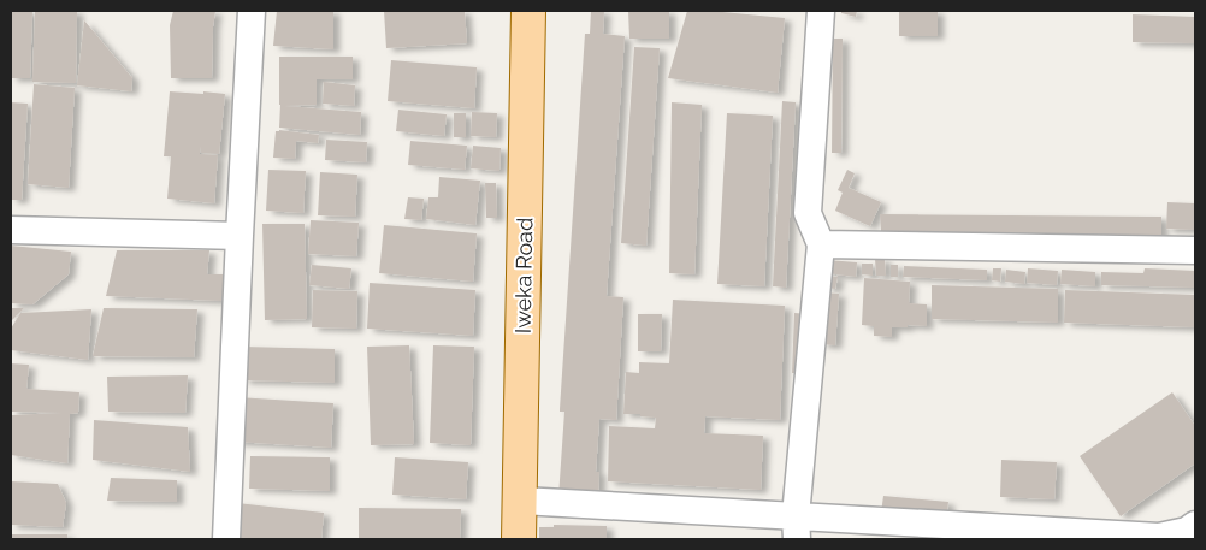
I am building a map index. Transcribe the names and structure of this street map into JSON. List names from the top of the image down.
{
  "streets": {
    "main road": ["Iweka Road"]
  }
}
